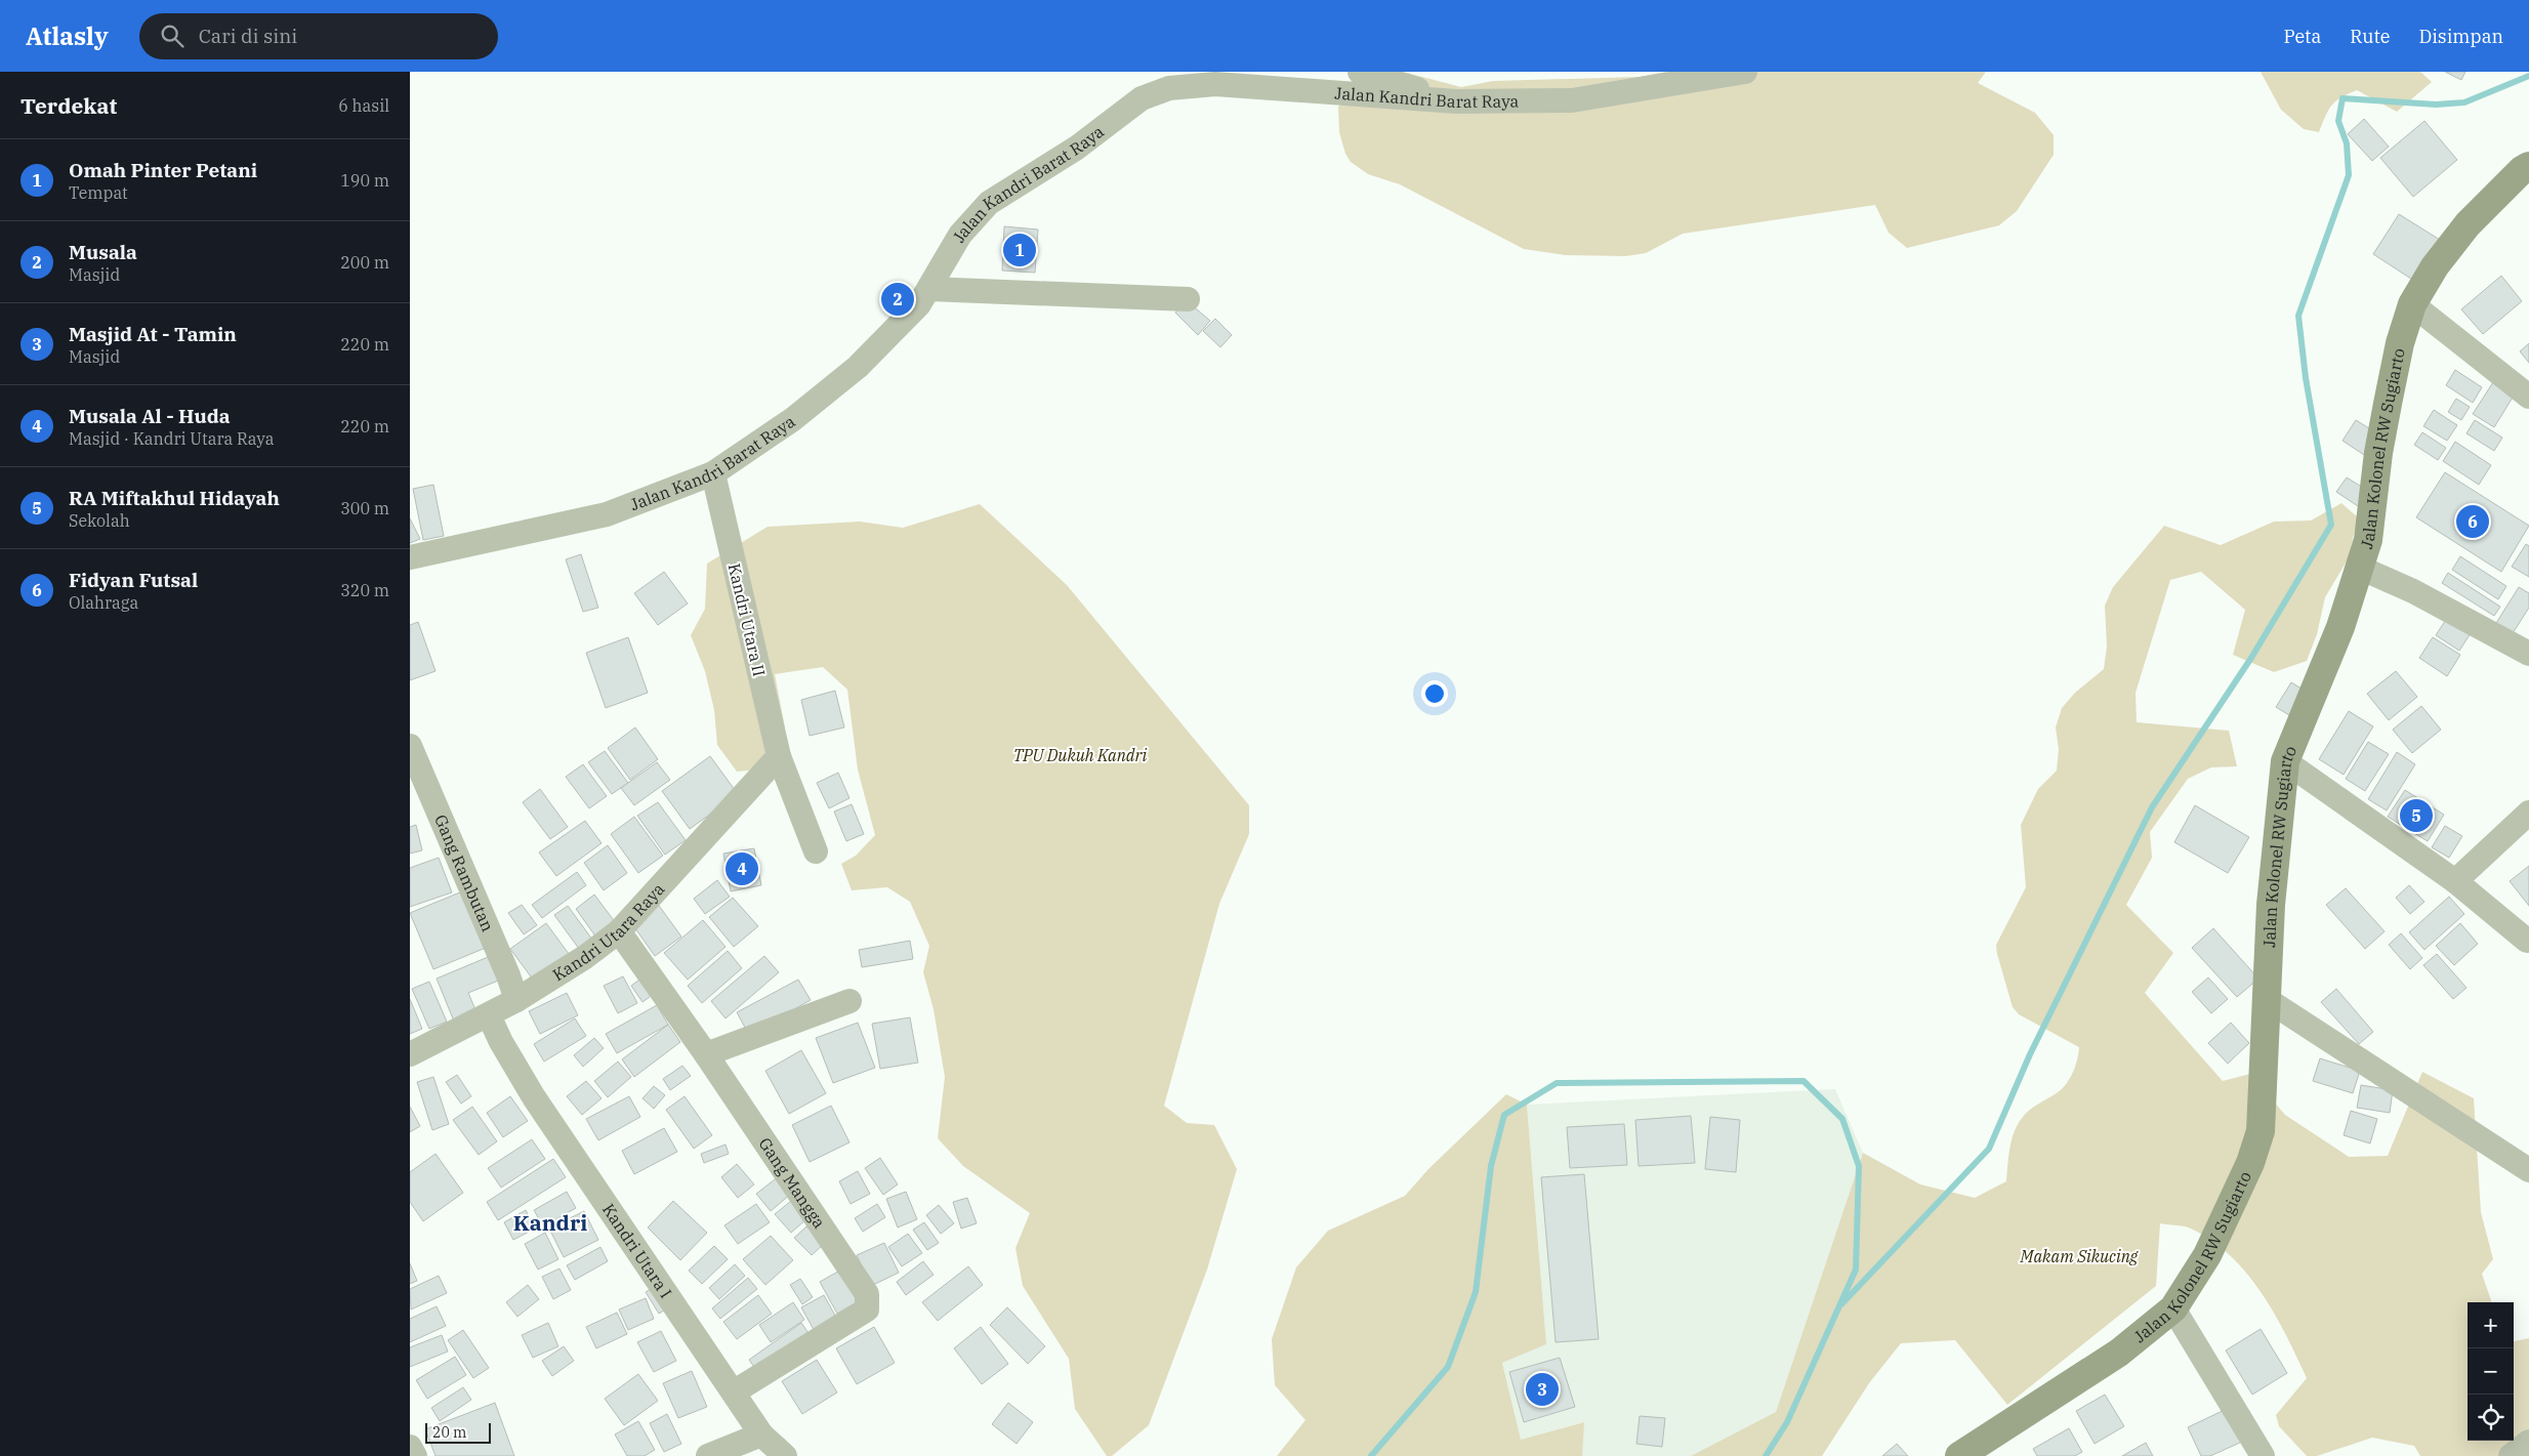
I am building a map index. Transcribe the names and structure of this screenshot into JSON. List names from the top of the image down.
{
  "streets": {
    "main road": ["Jalan Kolonel RW Sugiarto"],
    "street": [
      "Jalan Kandri Barat Raya",
      "Kandri Utara II",
      "Gang Rambutan",
      "Kandri Utara Raya",
      "Gang Mangga",
      "Kandri Utara I"
    ]
  },
  "crossings": [
    ["Jalan Kandri Barat Raya", "Kandri Utara II"],
    ["Kandri Utara II", "Kandri Utara Raya"],
    ["Gang Rambutan", "Kandri Utara Raya"],
    ["Kandri Utara Raya", "Gang Mangga"],
    ["Kandri Utara Raya", "Kandri Utara I"],
    ["Gang Mangga", "Kandri Utara I"]
  ],
  "districts": ["Kandri"],
  "parks": ["TPU Dukuh Kandri", "Makam Sikucing"],
  "scale_bar": "20 m",
  "page": {
    "header": "Atlasly",
    "search": "Cari di sini",
    "nav": ["Peta", "Rute", "Disimpan"],
    "heading": ["Terdekat", "6 hasil"],
    "list": [
      {
        "mark": "1",
        "name": "Omah Pinter Petani",
        "note": "Tempat",
        "value": "190 m"
      },
      {
        "mark": "2",
        "name": "Musala",
        "note": "Masjid",
        "value": "200 m"
      },
      {
        "mark": "3",
        "name": "Masjid At - Tamin",
        "note": "Masjid",
        "value": "220 m"
      },
      {
        "mark": "4",
        "name": "Musala Al - Huda",
        "note": "Masjid · Kandri Utara Raya",
        "value": "220 m"
      },
      {
        "mark": "5",
        "name": "RA Miftakhul Hidayah",
        "note": "Sekolah",
        "value": "300 m"
      },
      {
        "mark": "6",
        "name": "Fidyan Futsal",
        "note": "Olahraga",
        "value": "320 m"
      }
    ],
    "pins": [
      "1",
      "2",
      "6",
      "5",
      "4",
      "3"
    ],
    "map_buttons": ["+", "−"],
    "scale": "20 m"
  }
}
